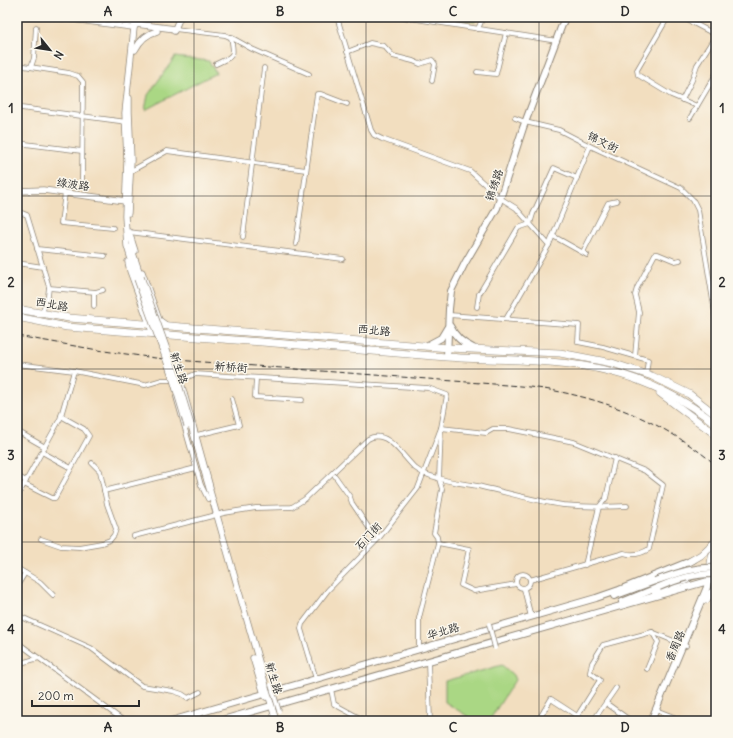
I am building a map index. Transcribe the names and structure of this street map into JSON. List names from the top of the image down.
{
  "streets": {
    "highway": ["西北路"],
    "main road": [
      "绿波路",
      "锦绣路",
      "新生路",
      "华北路",
      "香周路"
    ],
    "street": ["锦文街", "新桥街", "石门街"]
  },
  "crossings": [
    ["锦文街", "锦绣路"],
    ["绿波路", "新生路"],
    ["锦绣路", "西北路"],
    ["新桥街", "石门街"],
    ["新生路", "华北路"],
    ["石门街", "华北路"]
  ],
  "scale_bar": "200 m",
  "north": "bottom right",
  "grid": {
    "columns": [
      "A",
      "B",
      "C",
      "D"
    ],
    "rows": [
      "1",
      "2",
      "3",
      "4"
    ]
  }
}
